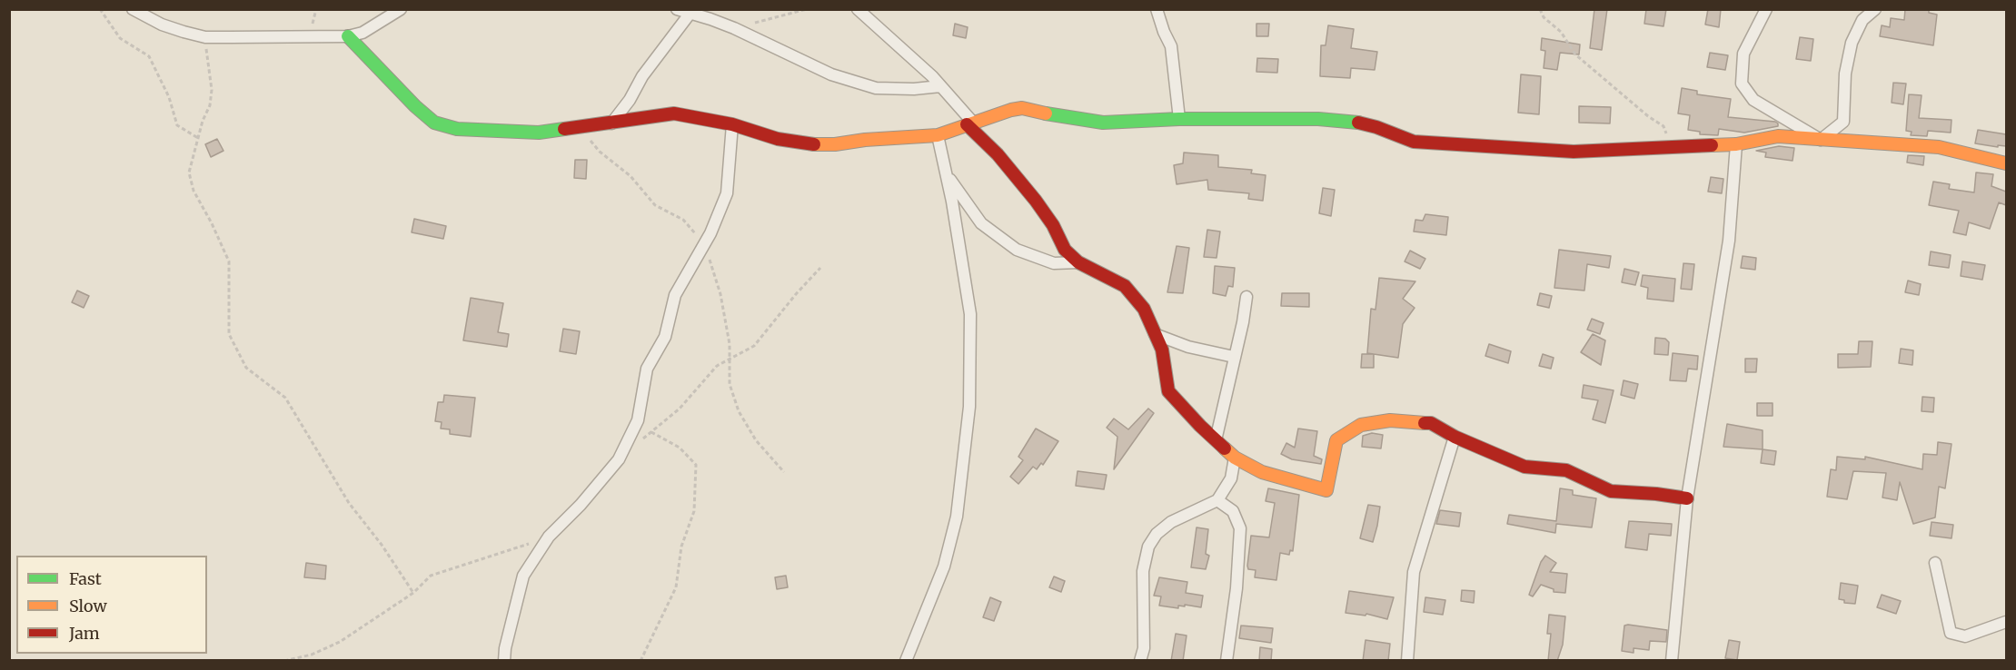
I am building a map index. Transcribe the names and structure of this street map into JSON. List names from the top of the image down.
{
  "legend": ["Fast", "Slow", "Jam"]
}
